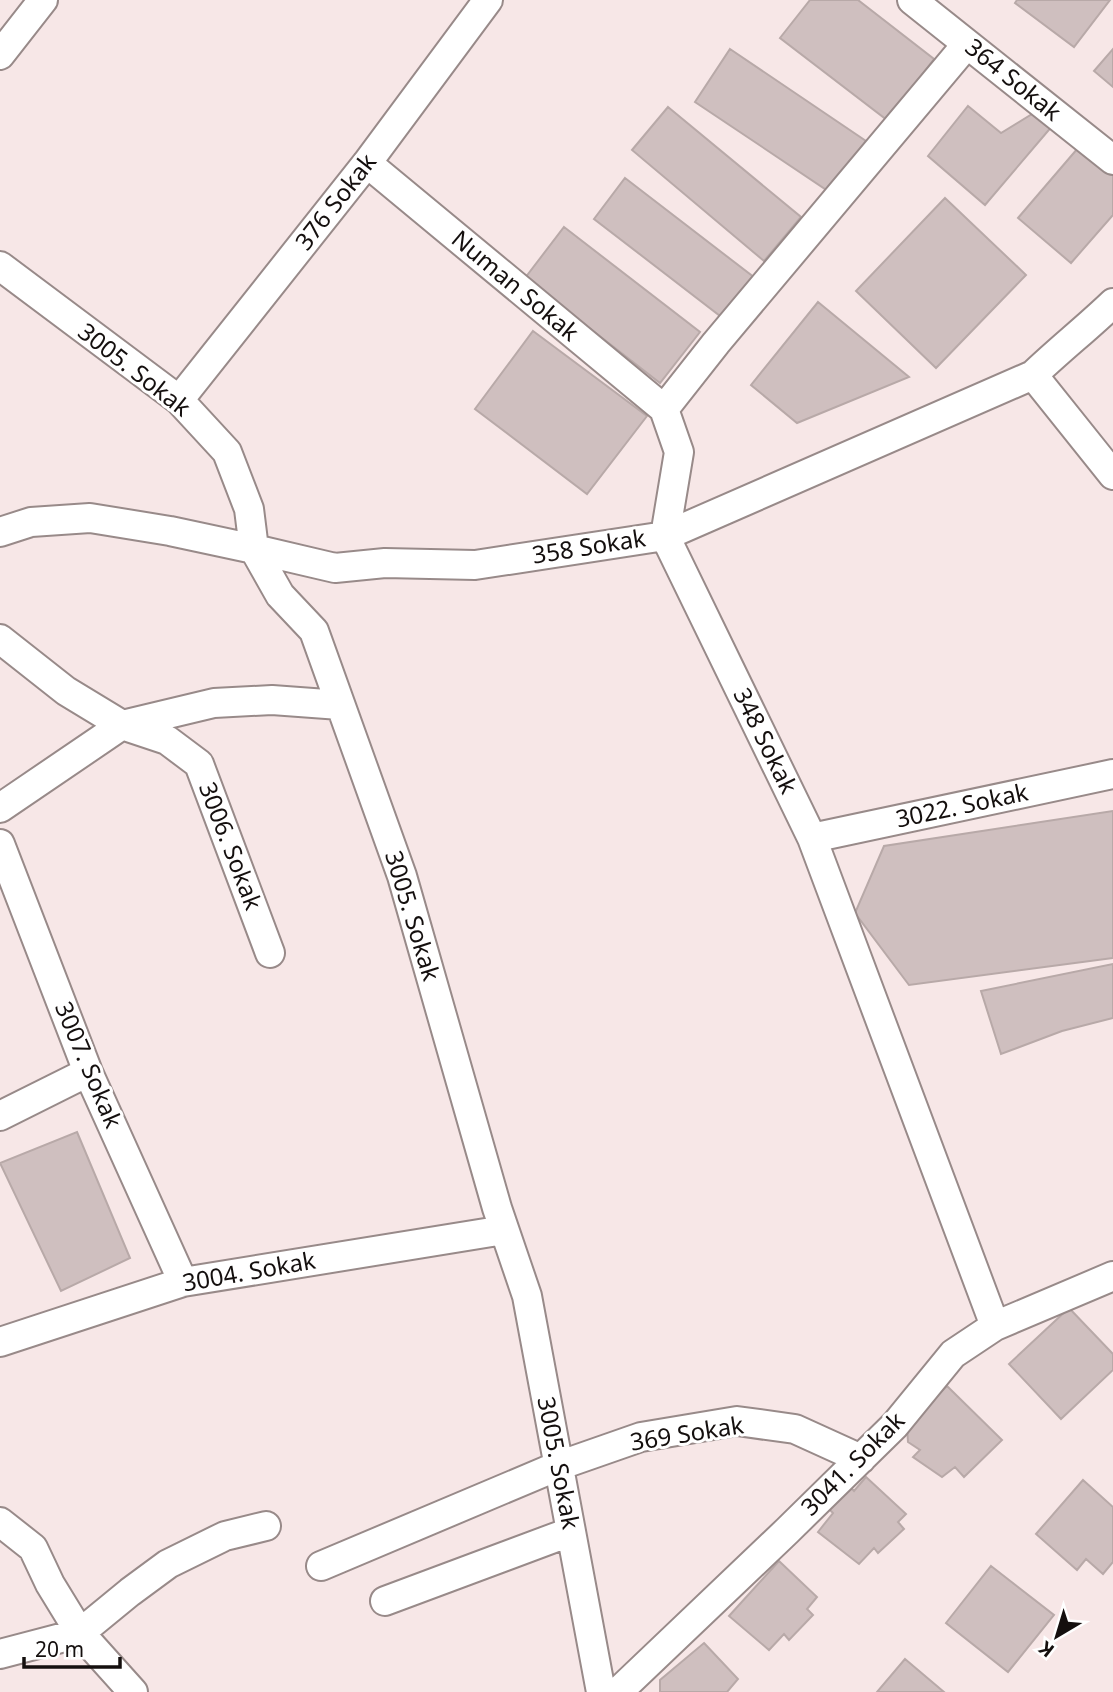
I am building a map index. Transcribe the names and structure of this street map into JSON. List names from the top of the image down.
{
  "streets": {
    "street": [
      "364 Sokak",
      "376 Sokak",
      "Numan Sokak",
      "3005. Sokak",
      "358 Sokak",
      "348 Sokak",
      "3022. Sokak",
      "3006. Sokak",
      "3007. Sokak",
      "3004. Sokak",
      "369 Sokak",
      "3041. Sokak"
    ]
  },
  "crossings": [
    ["376 Sokak", "Numan Sokak"],
    ["376 Sokak", "3005. Sokak"],
    ["Numan Sokak", "358 Sokak"],
    ["3005. Sokak", "358 Sokak"],
    ["3005. Sokak", "3004. Sokak"],
    ["3005. Sokak", "369 Sokak"],
    ["358 Sokak", "348 Sokak"],
    ["348 Sokak", "3022. Sokak"],
    ["348 Sokak", "3041. Sokak"],
    ["3007. Sokak", "3004. Sokak"],
    ["369 Sokak", "3041. Sokak"]
  ],
  "scale_bar": "20 m",
  "north": "bottom left"
}
